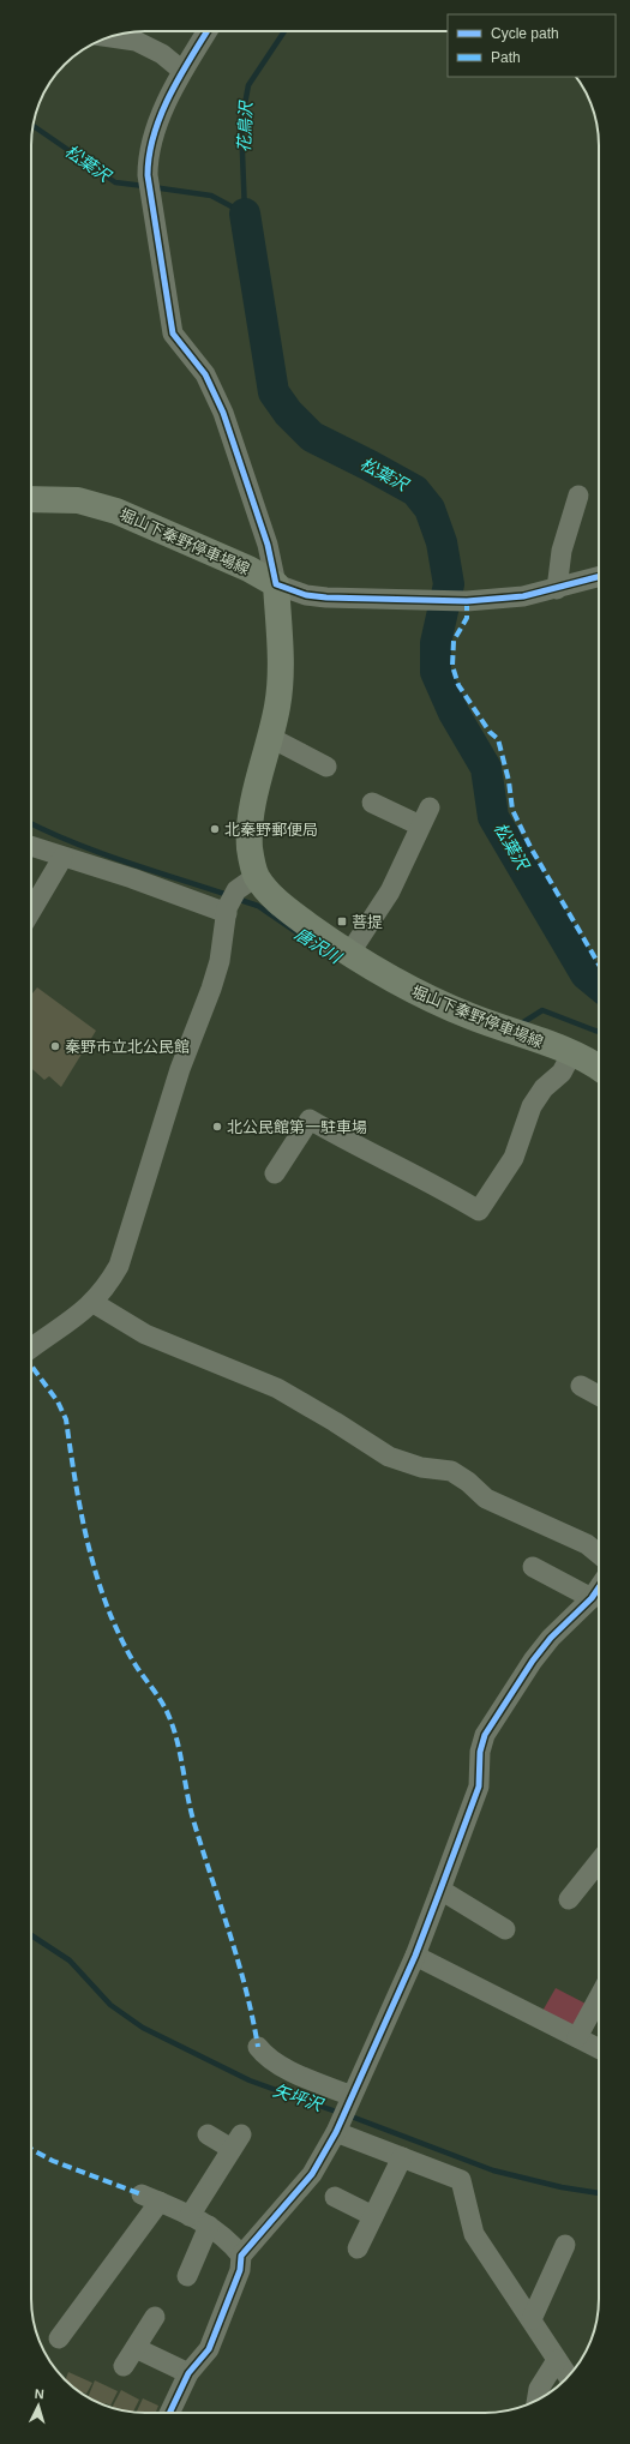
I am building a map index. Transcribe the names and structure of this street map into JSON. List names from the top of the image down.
{
  "streets": {
    "main road": ["堀山下秦野停車場線"]
  },
  "water": [
    "花鳥沢",
    "松葉沢",
    "唐沢川",
    "矢坪沢"
  ],
  "places": {
    "other": ["北秦野郵便局", "秦野市立北公民館", "北公民館第一駐車場"],
    "transit": ["菩提"]
  },
  "legend": ["Cycle path", "Path"],
  "north": "top"
}
